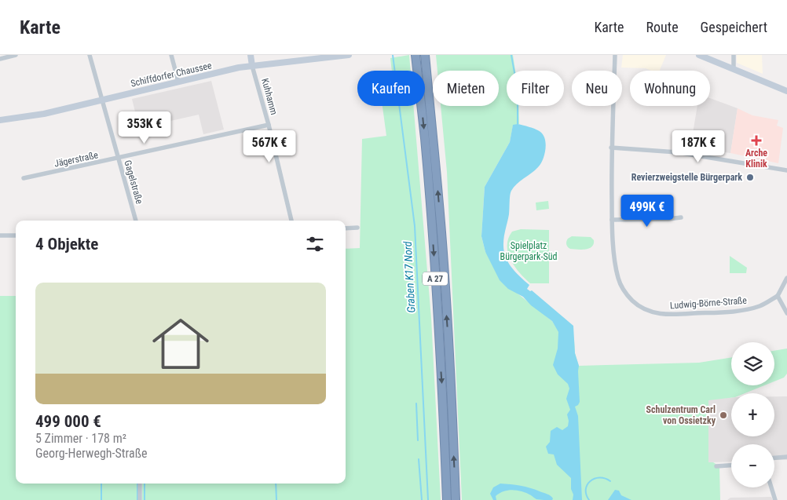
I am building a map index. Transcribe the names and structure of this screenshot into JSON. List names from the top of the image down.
{
  "streets": {
    "highway": ["A 27"],
    "street": [
      "Schiffdorfer Chaussee",
      "Kuhhamm",
      "Jägerstraße",
      "Gagelstraße",
      "Ludwig-Börne-Straße"
    ]
  },
  "crossings": [
    ["Schiffdorfer Chaussee", "Kuhhamm"],
    ["Schiffdorfer Chaussee", "Gagelstraße"],
    ["Kuhhamm", "Jägerstraße"],
    ["Jägerstraße", "Gagelstraße"]
  ],
  "water": ["Graben K17 Nord"],
  "parks": ["Spielplatz Bürgerpark-Süd"],
  "places": {
    "health": ["Arche Klinik"],
    "other": ["Revierzweigstelle Bürgerpark", "Schulzentrum Carl von Ossietzky"]
  },
  "page": {
    "header": "Karte",
    "nav": ["Karte", "Route", "Gespeichert"],
    "chip": [
      "Kaufen",
      "Mieten",
      "Filter",
      "Neu",
      "Wohnung"
    ],
    "price": [
      "353K €",
      "567K €",
      "187K €",
      "499K €"
    ],
    "heading": "4 Objekte",
    "list": [
      {
        "name": "499 000 €",
        "note": "5 Zimmer · 178 m² · Georg-Herwegh-Straße"
      }
    ],
    "map_buttons": ["+", "−"]
  }
}
